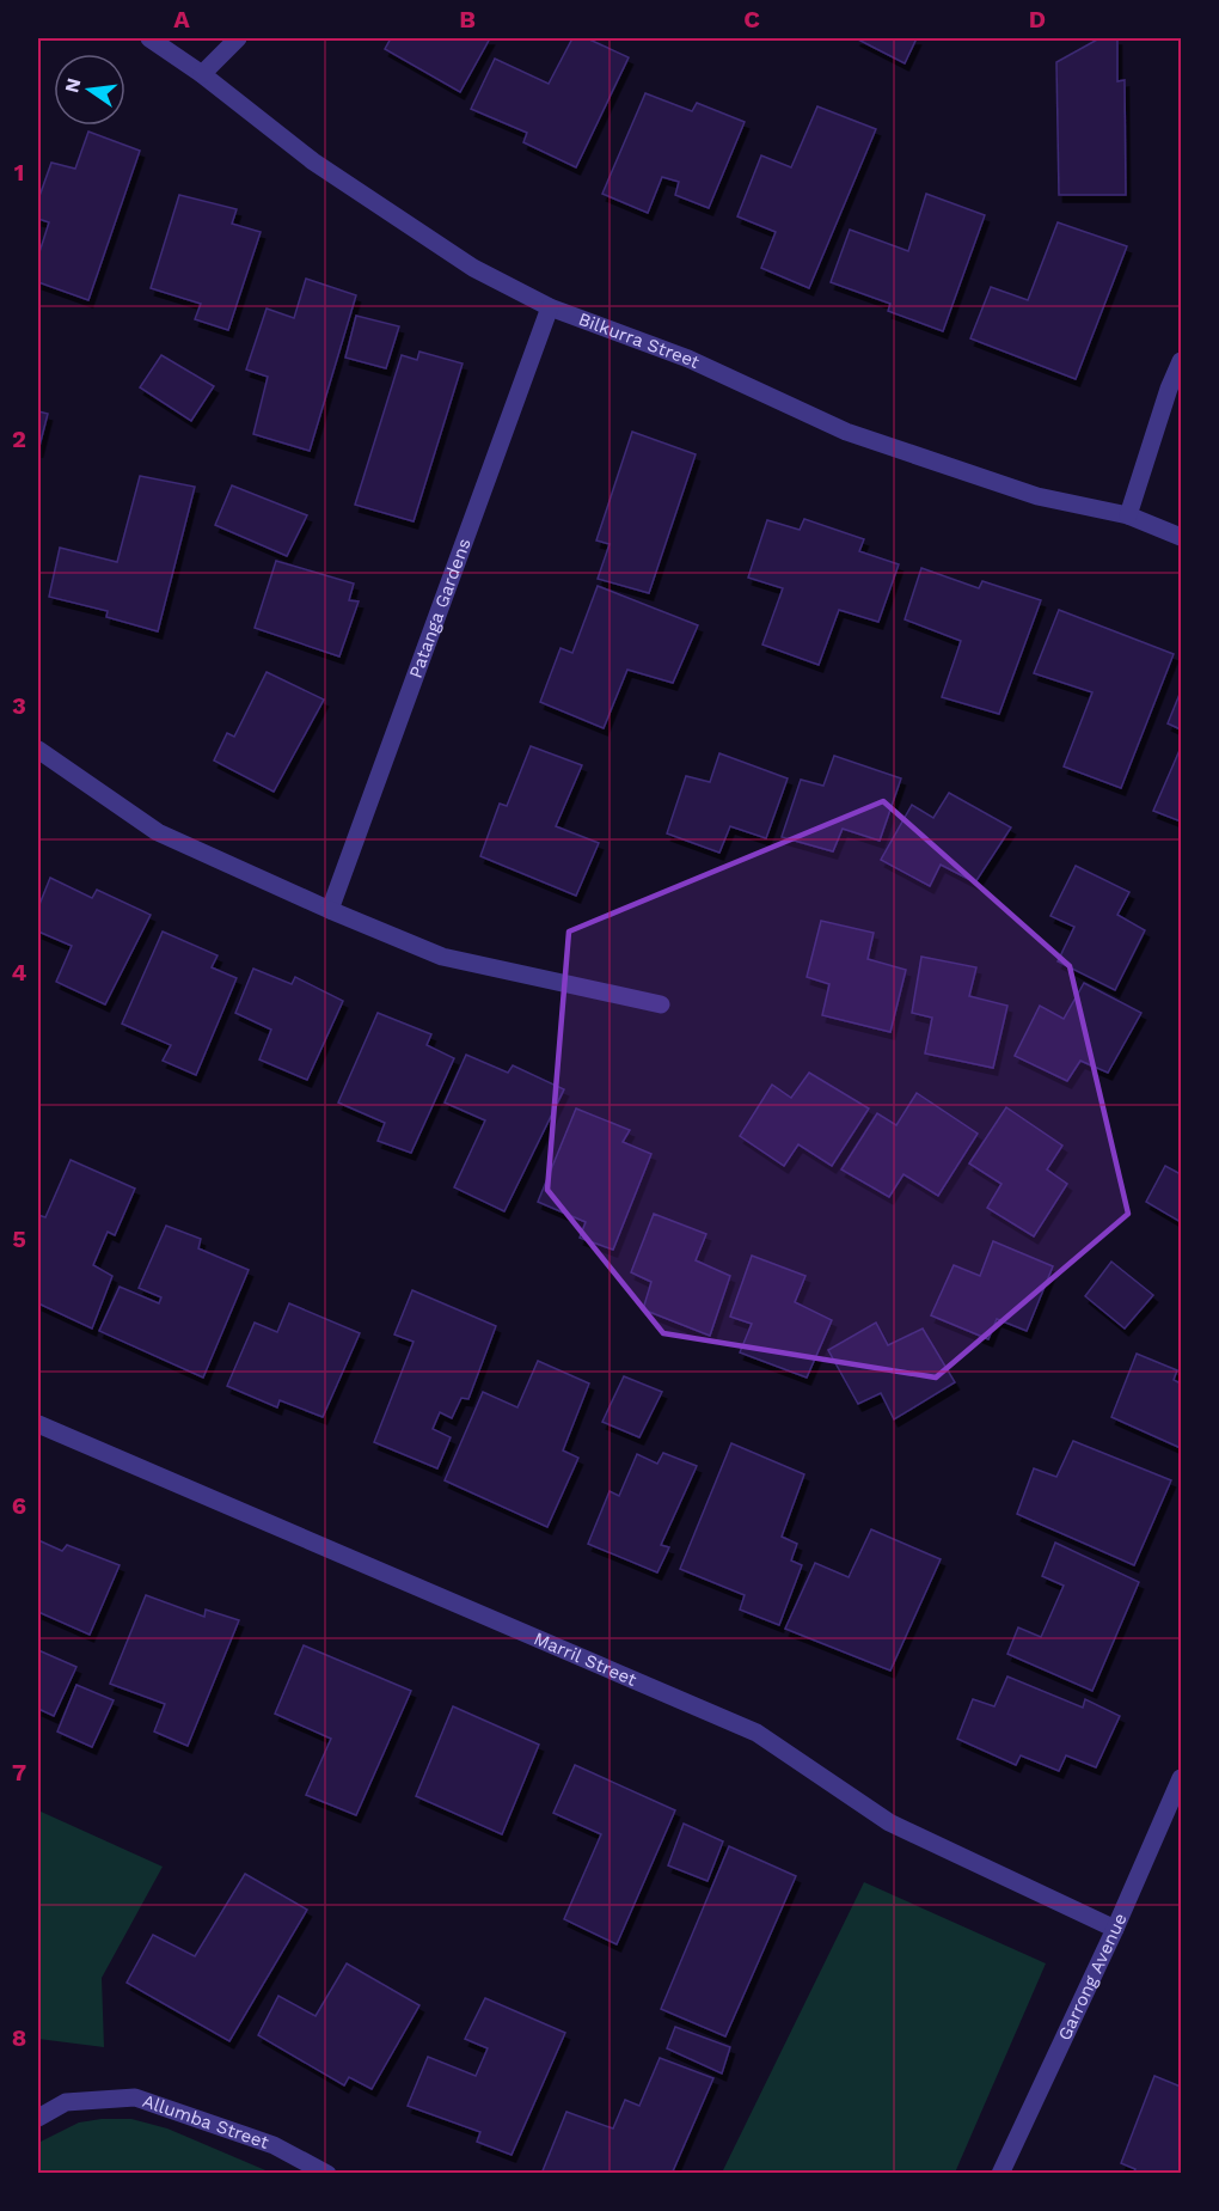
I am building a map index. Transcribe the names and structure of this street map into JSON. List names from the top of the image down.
{
  "streets": {
    "street": [
      "Bilkurra Street",
      "Patanga Gardens",
      "Marril Street",
      "Garrong Avenue",
      "Allumba Street"
    ]
  },
  "crossings": [
    ["Bilkurra Street", "Patanga Gardens"],
    ["Marril Street", "Garrong Avenue"]
  ],
  "north": "left",
  "grid": {
    "columns": [
      "A",
      "B",
      "C",
      "D"
    ],
    "rows": [
      "1",
      "2",
      "3",
      "4",
      "5",
      "6",
      "7",
      "8"
    ]
  }
}
